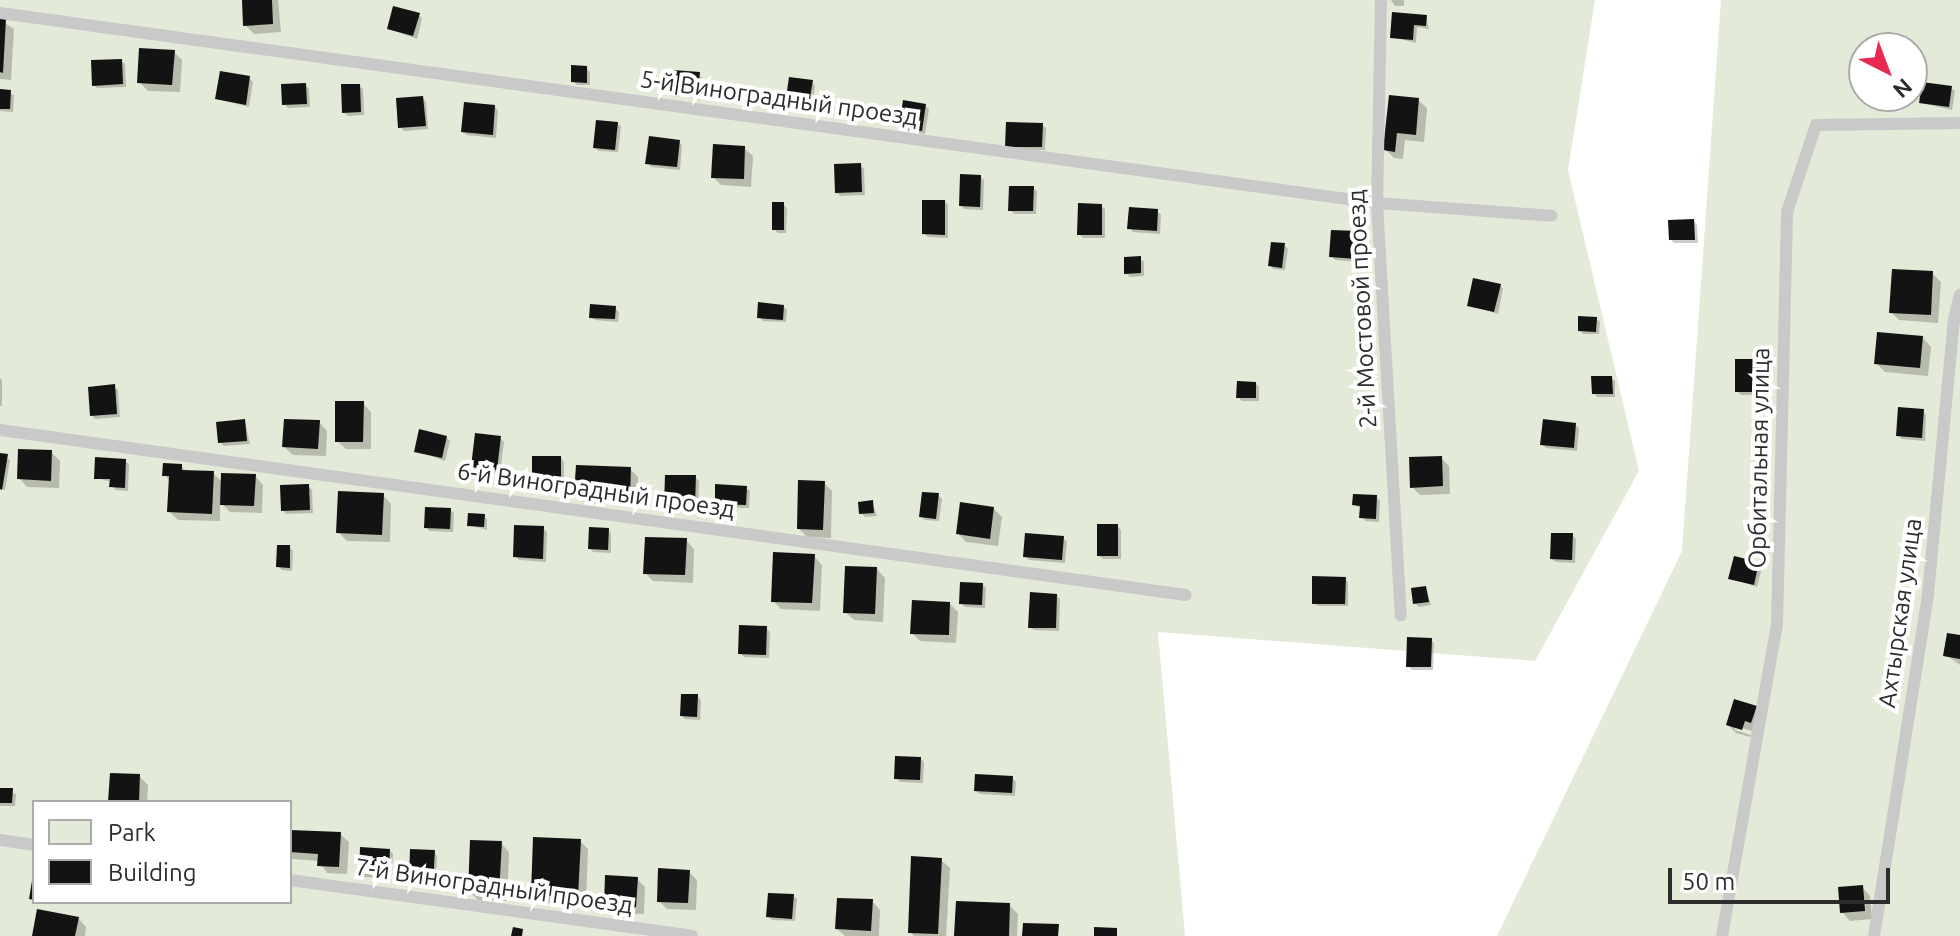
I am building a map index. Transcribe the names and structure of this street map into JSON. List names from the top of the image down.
{
  "streets": {
    "lane": [
      "5-й Виноградный проезд",
      "2-й Мостовой проезд",
      "Орбитальная улица",
      "6-й Виноградный проезд",
      "Ахтырская улица",
      "7-й Виноградный проезд"
    ]
  },
  "crossings": [
    ["5-й Виноградный проезд", "2-й Мостовой проезд"]
  ],
  "legend": ["Park", "Building"],
  "scale_bar": "50 m",
  "north": "bottom right"
}
